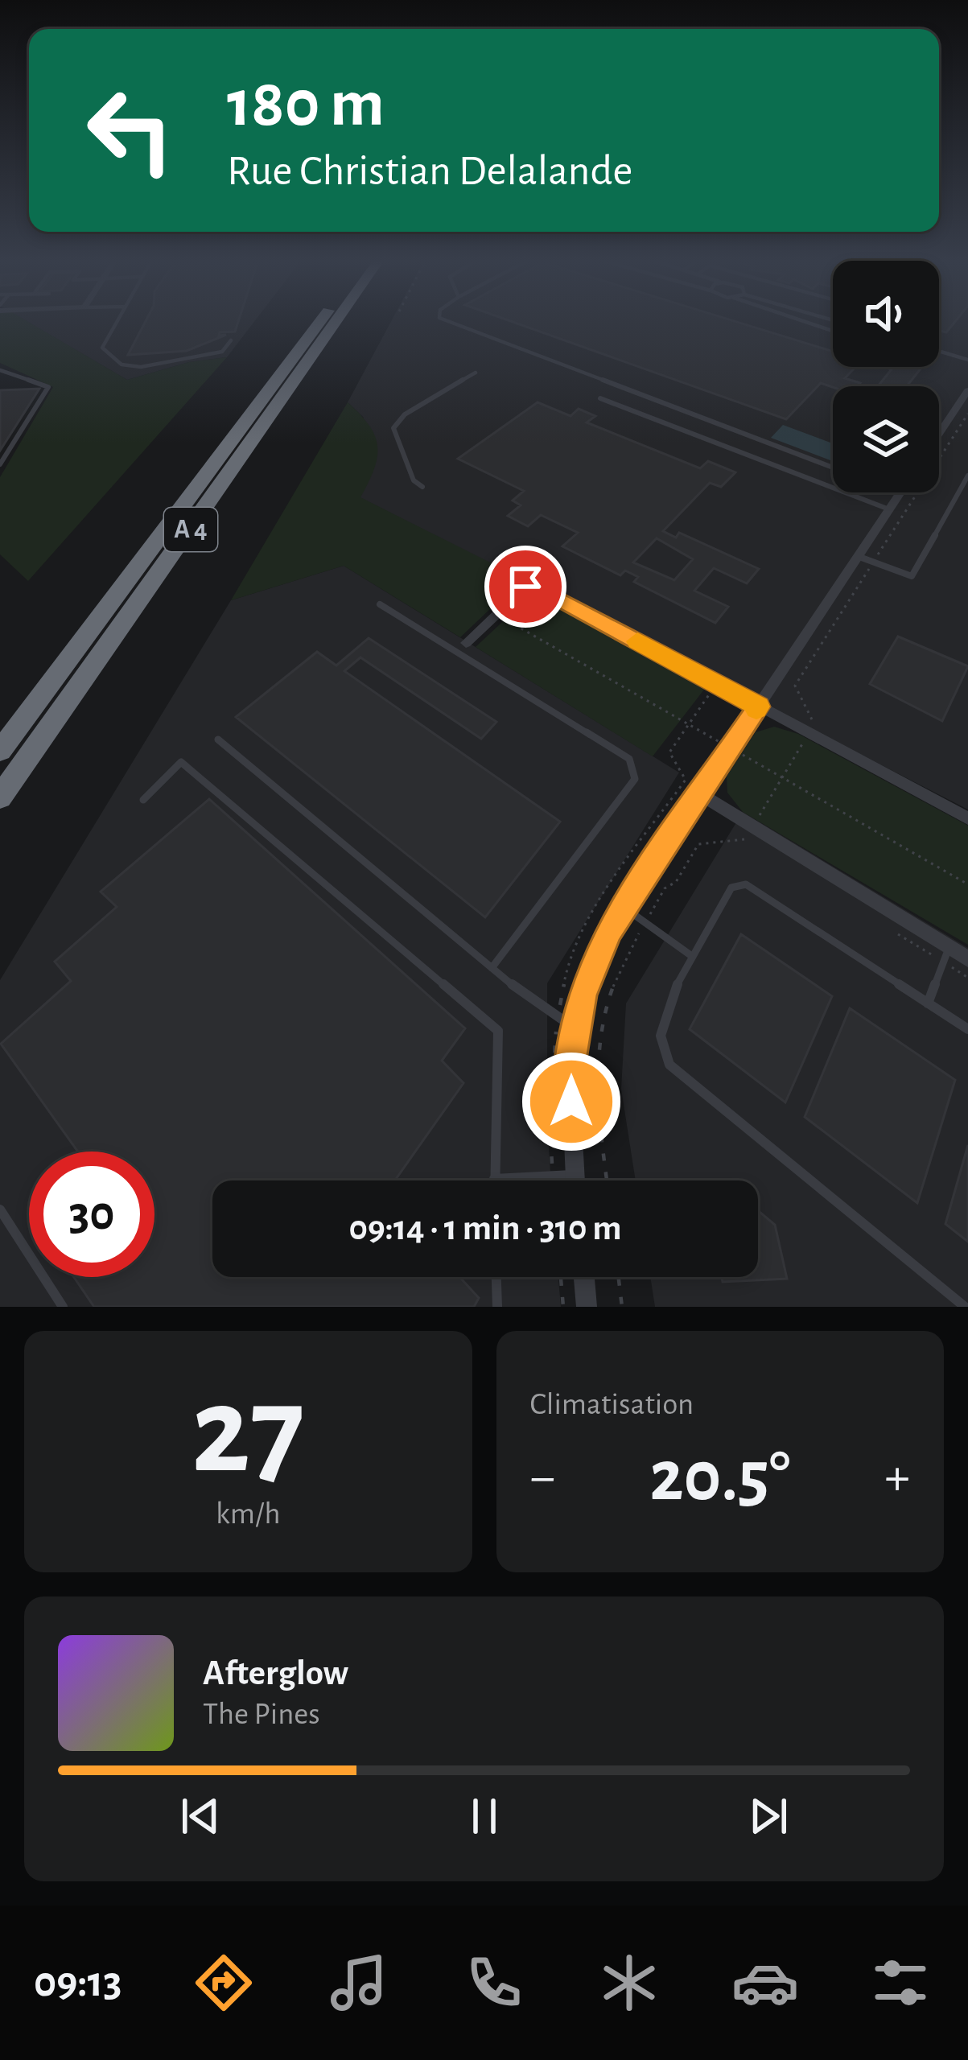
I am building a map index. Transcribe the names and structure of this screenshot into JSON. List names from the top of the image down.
{
  "streets": {
    "highway": ["A 4"]
  },
  "page": {
    "turn": ["180 m", "Rue Christian Delalande"],
    "limit": "30",
    "trip": "09:14 · 1 min · 310 m",
    "tile": [
      ["27", "km/h"],
      "Climatisation"
    ],
    "heat": ["−", "20.5°", "+"],
    "song": ["Afterglow", "The Pines"],
    "tabs": "09:13"
  }
}
